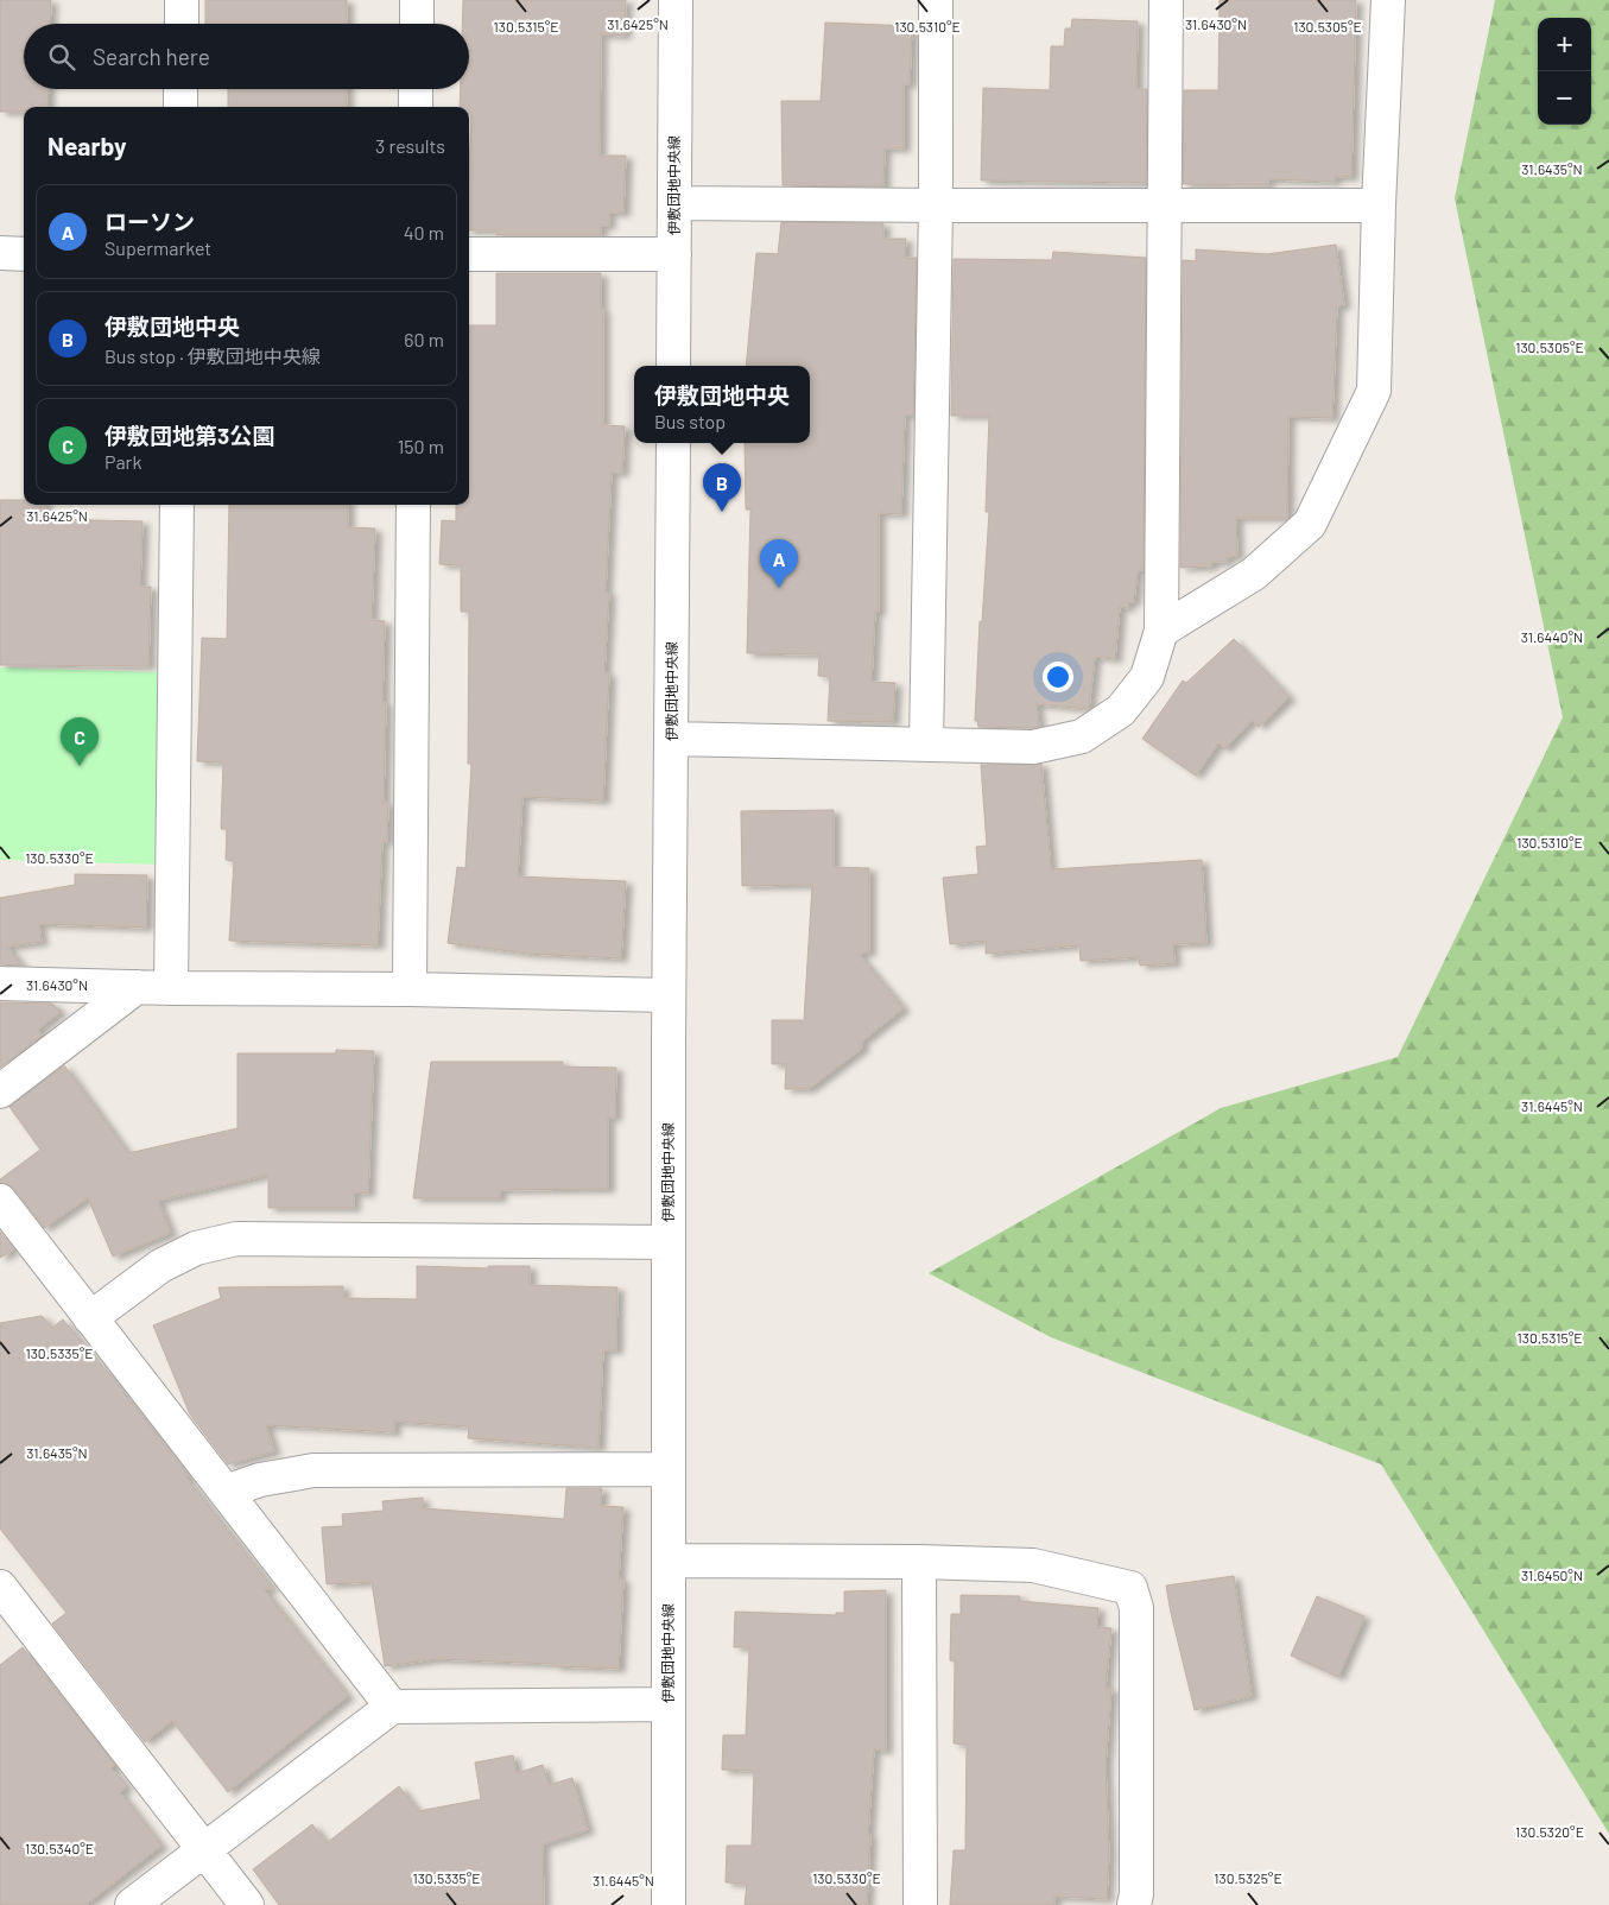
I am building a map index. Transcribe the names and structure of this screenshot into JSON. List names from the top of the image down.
{
  "streets": {
    "street": ["伊敷団地中央線"]
  },
  "page": {
    "map_buttons": ["+", "−"],
    "search": "Search here",
    "heading": ["Nearby", "3 results"],
    "list": [
      {
        "mark": "A",
        "name": "ローソン",
        "note": "Supermarket",
        "value": "40 m"
      },
      {
        "mark": "B",
        "name": "伊敷団地中央",
        "note": "Bus stop · 伊敷団地中央線",
        "value": "60 m"
      },
      {
        "mark": "C",
        "name": "伊敷団地第3公園",
        "note": "Park",
        "value": "150 m"
      }
    ],
    "popup": ["伊敷団地中央", "Bus stop"],
    "pins": ["B", "A", "C"]
  },
  "coordinates": [
    "31.6425°N",
    "31.6430°N",
    "130.5310°E",
    "130.5315°E",
    "130.5305°E",
    "31.6435°N",
    "31.6440°N",
    "130.5330°E",
    "31.6445°N",
    "130.5335°E",
    "31.6450°N",
    "130.5320°E",
    "130.5340°E",
    "130.5325°E"
  ]
}
